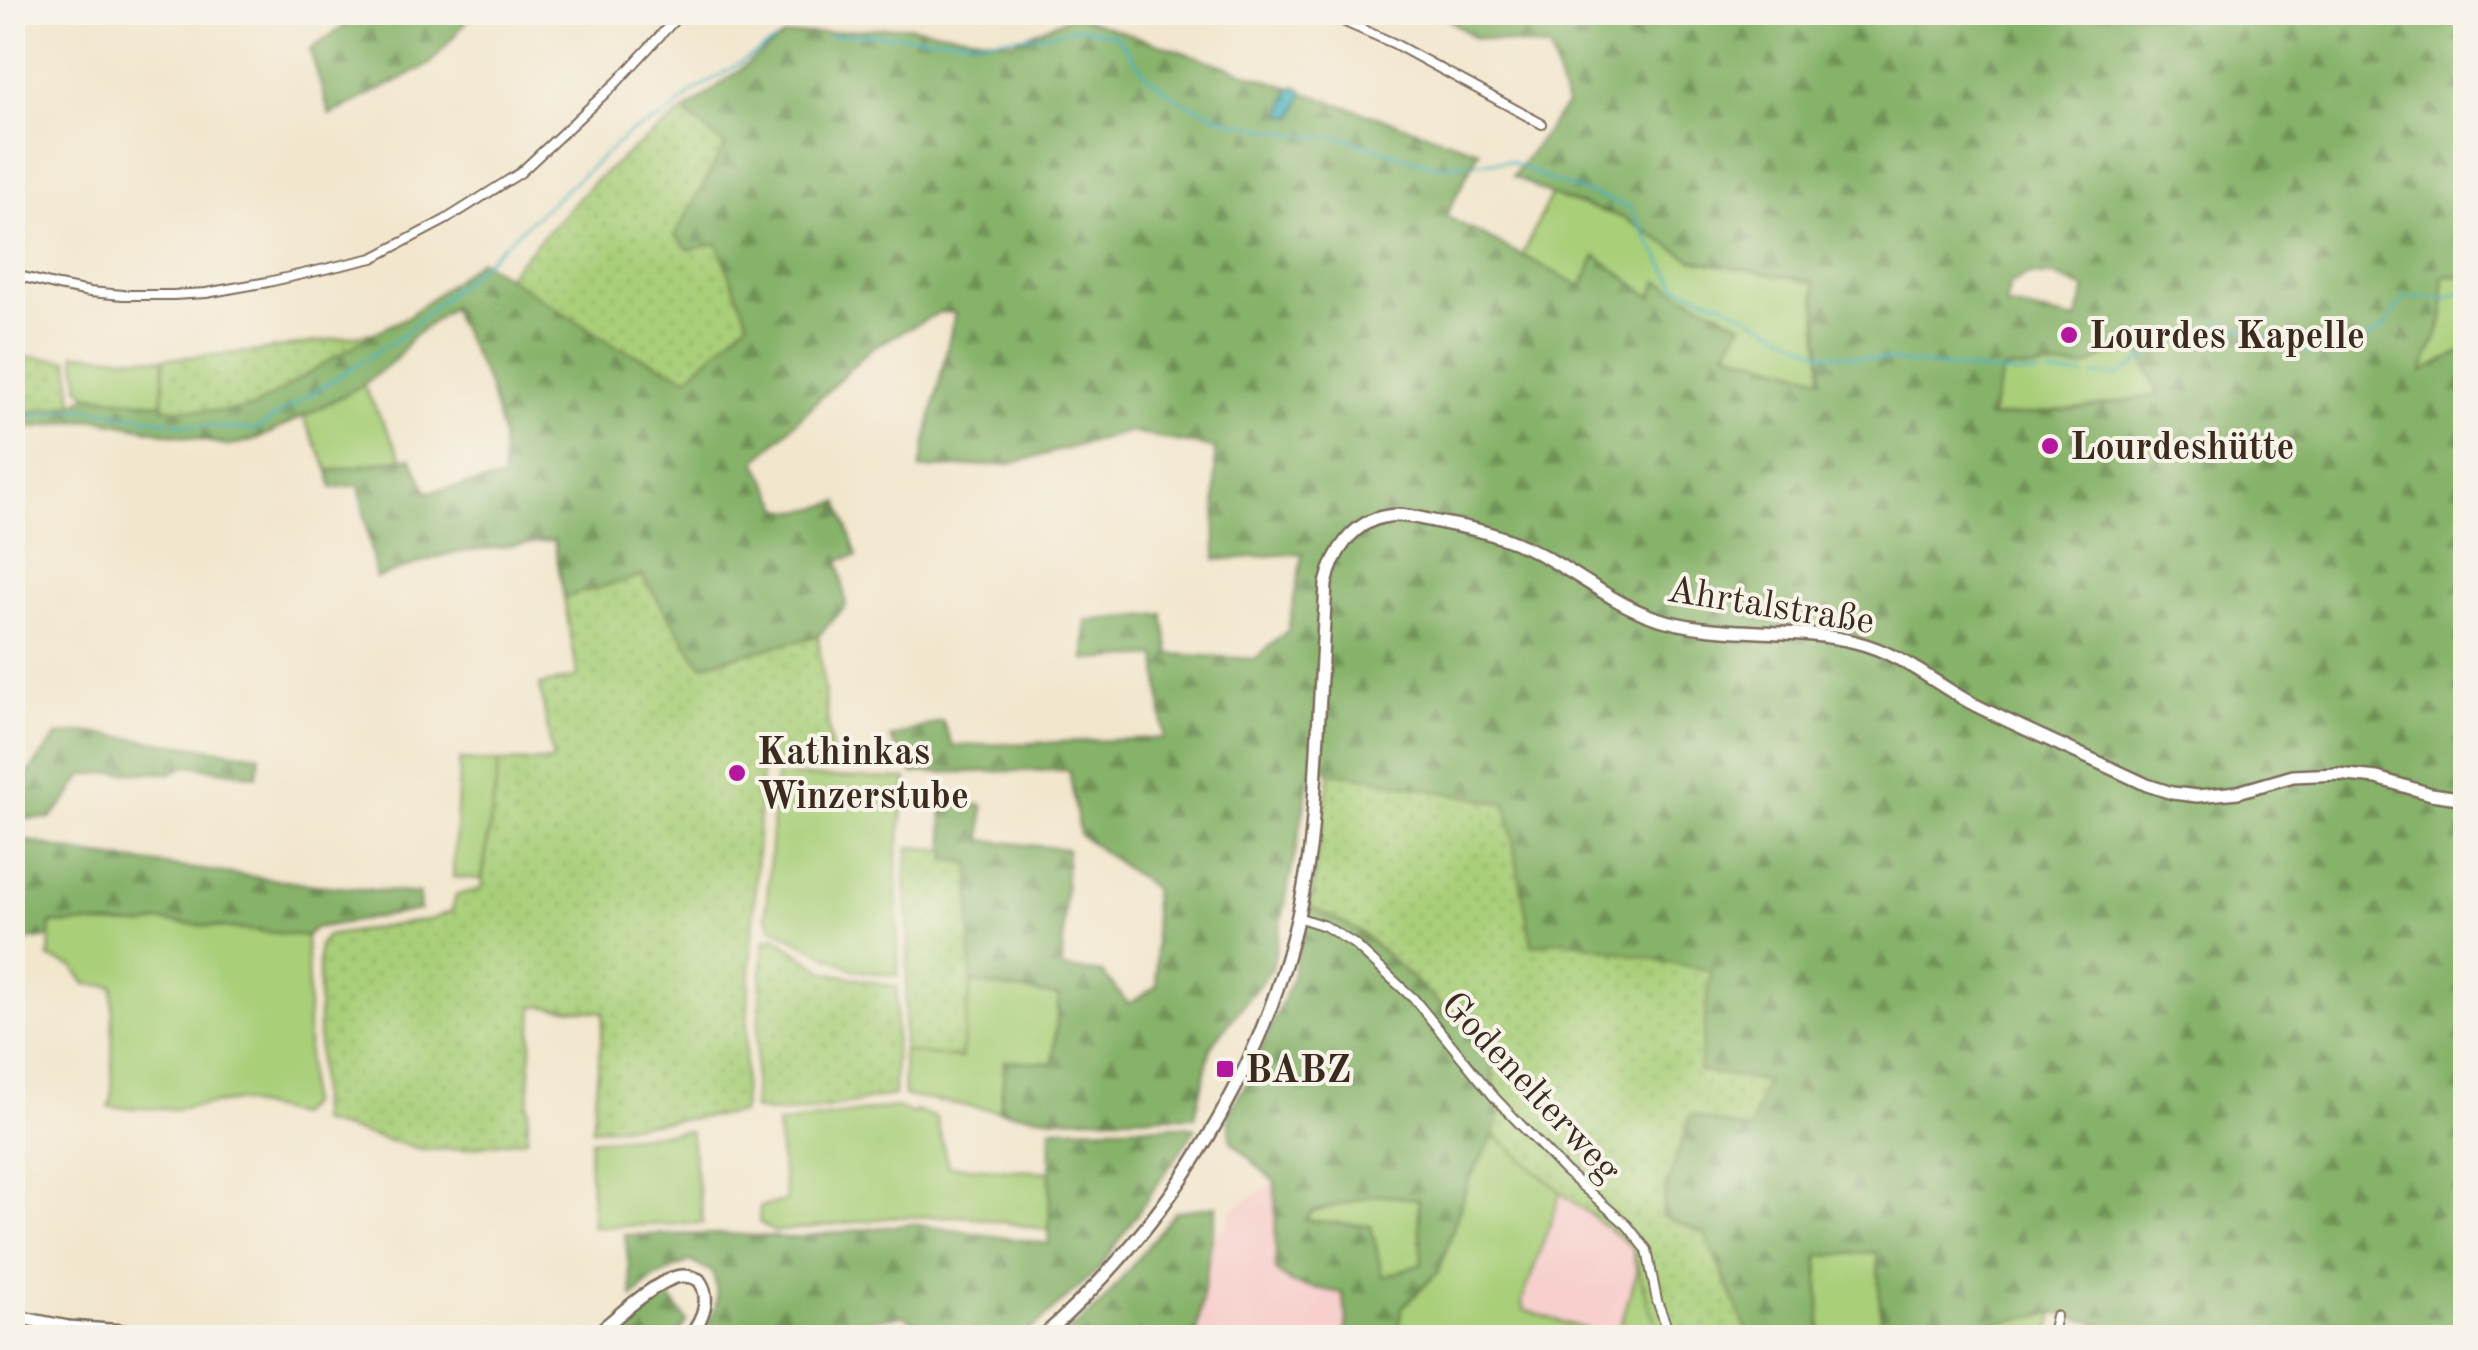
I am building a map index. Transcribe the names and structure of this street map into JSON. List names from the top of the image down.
{
  "streets": {
    "main road": ["Ahrtalstraße"],
    "street": ["Godenelterweg"]
  },
  "crossings": [
    ["Ahrtalstraße", "Godenelterweg"]
  ],
  "places": {
    "other": ["Lourdes Kapelle", "Lourdeshütte", "Kathinkas Winzerstube"],
    "transit": ["BABZ"]
  }
}
